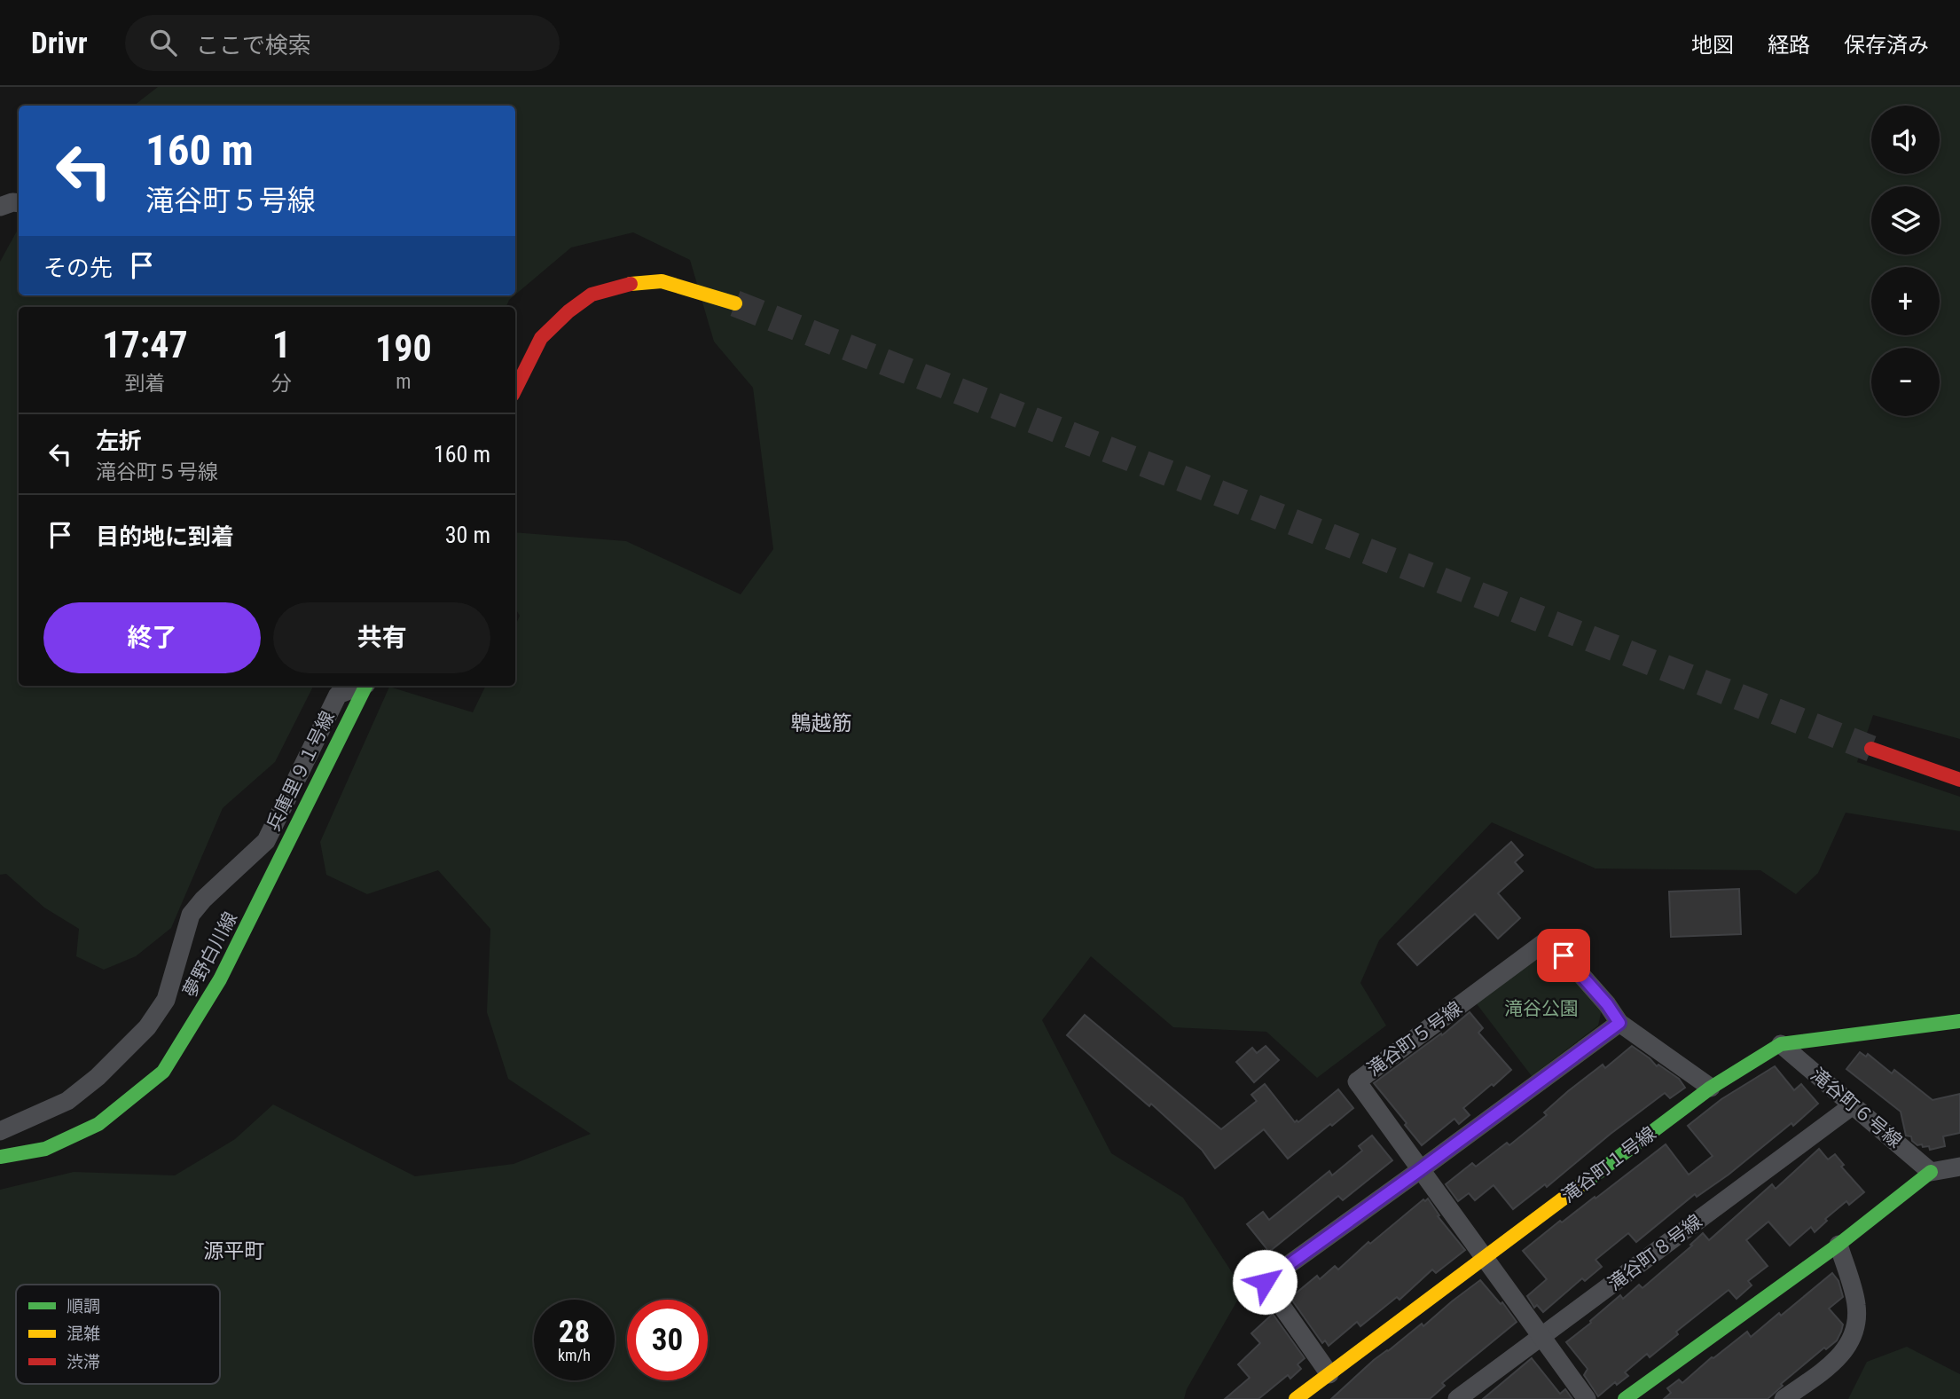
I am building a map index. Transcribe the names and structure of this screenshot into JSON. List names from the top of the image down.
{
  "streets": {
    "street": [
      "兵庫里９１号線",
      "夢野白川線",
      "滝谷町５号線",
      "滝谷町６号線",
      "滝谷町１号線",
      "滝谷町８号線"
    ]
  },
  "crossings": [
    ["滝谷町５号線", "滝谷町１号線"],
    ["滝谷町５号線", "滝谷町８号線"],
    ["滝谷町６号線", "滝谷町１号線"],
    ["滝谷町６号線", "滝谷町８号線"]
  ],
  "districts": ["鵯越筋", "源平町"],
  "parks": ["滝谷公園"],
  "legend": ["順調", "混雑", "渋滞"],
  "page": {
    "header": "Drivr",
    "search": "ここで検索",
    "nav": ["地図", "経路", "保存済み"],
    "map_buttons": ["+", "−"],
    "turn": ["160 m", "滝谷町５号線"],
    "then": "その先",
    "eta": [
      "17:47",
      "到着",
      "1",
      "分",
      "190",
      "m"
    ],
    "list": [
      {
        "name": "左折",
        "note": "滝谷町５号線",
        "value": "160 m"
      },
      {
        "name": "目的地に到着",
        "value": "30 m"
      }
    ],
    "buttons": ["終了", "共有"],
    "speed": "28 km/h",
    "limit": "30"
  }
}
